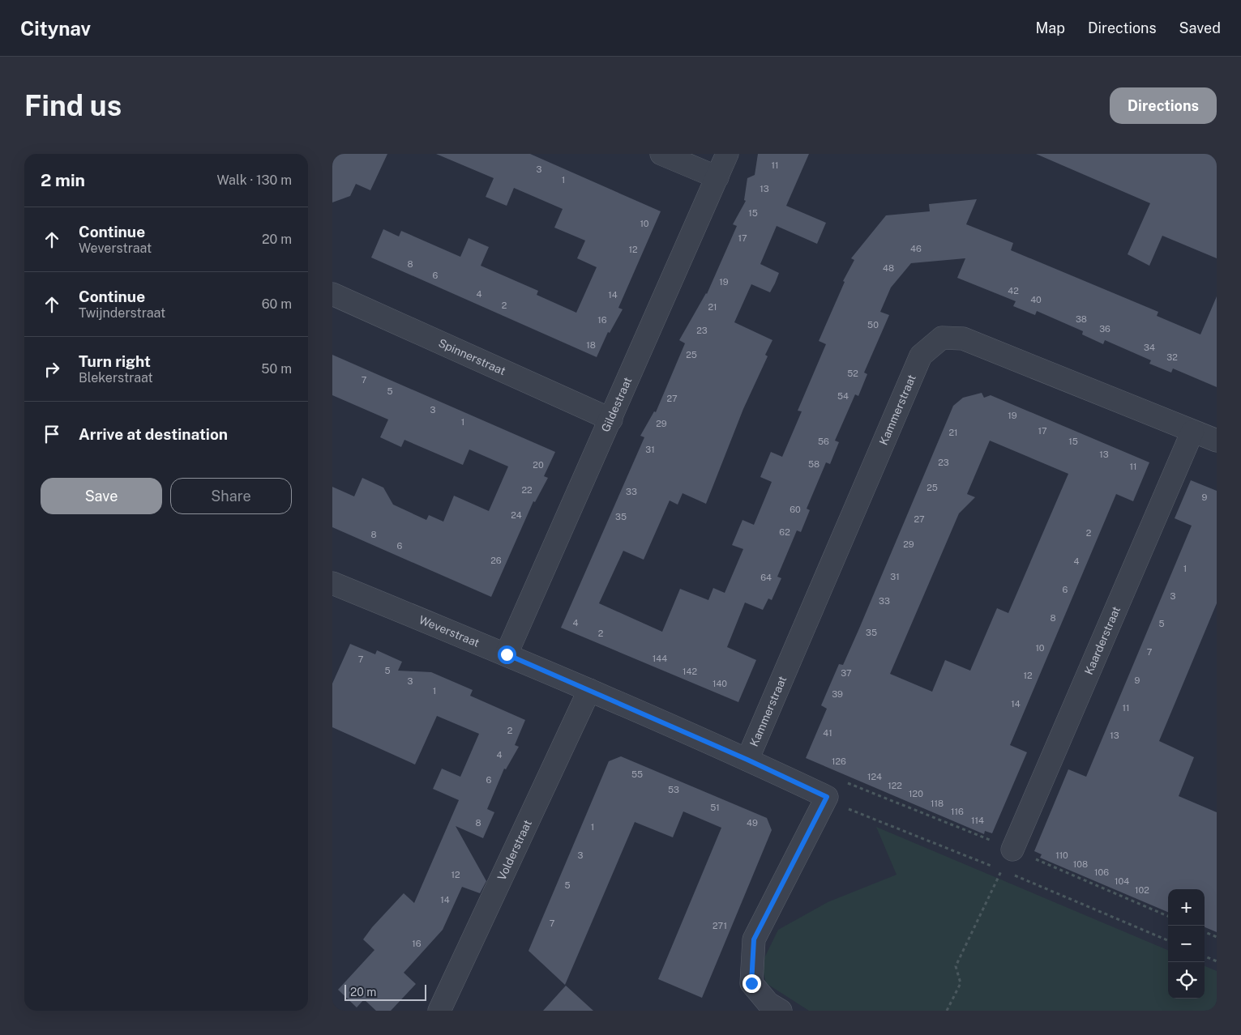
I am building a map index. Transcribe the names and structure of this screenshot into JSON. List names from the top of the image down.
{
  "streets": {
    "street": [
      "Spinnerstraat",
      "Gildestraat",
      "Kammerstraat",
      "Weverstraat",
      "Kaarderstraat",
      "Volderstraat"
    ]
  },
  "crossings": [
    ["Spinnerstraat", "Gildestraat"],
    ["Gildestraat", "Weverstraat"],
    ["Kammerstraat", "Weverstraat"],
    ["Kammerstraat", "Kaarderstraat"],
    ["Weverstraat", "Volderstraat"]
  ],
  "house_numbers": [
    "11",
    "3",
    "1",
    "13",
    "15",
    "10",
    "17",
    "46",
    "12",
    "8",
    "48",
    "6",
    "19",
    "42",
    "4",
    "14",
    "40",
    "2",
    "21",
    "38",
    "16",
    "50",
    "36",
    "23",
    "18",
    "34",
    "25",
    "32",
    "52",
    "7",
    "5",
    "54",
    "27",
    "3",
    "19",
    "1",
    "29",
    "17",
    "21",
    "56",
    "15",
    "31",
    "13",
    "23",
    "58",
    "20",
    "11",
    "25",
    "22",
    "33",
    "9",
    "60",
    "24",
    "35",
    "27",
    "62",
    "2",
    "8",
    "29",
    "6",
    "26",
    "4",
    "1",
    "31",
    "64",
    "6",
    "3",
    "33",
    "8",
    "4",
    "5",
    "35",
    "2",
    "10",
    "7",
    "144",
    "7",
    "5",
    "142",
    "37",
    "12",
    "9",
    "3",
    "140",
    "1",
    "39",
    "14",
    "11",
    "2",
    "41",
    "13",
    "4",
    "126",
    "55",
    "124",
    "6",
    "122",
    "53",
    "120",
    "118",
    "51",
    "116",
    "114",
    "8",
    "49",
    "1",
    "3",
    "110",
    "108",
    "106",
    "12",
    "104",
    "5",
    "102",
    "14",
    "7",
    "271",
    "16"
  ],
  "scale_bar": "20 m",
  "page": {
    "header": "Citynav",
    "nav": ["Map", "Directions", "Saved"],
    "buttons": [
      "Directions",
      ["Save", "Share"]
    ],
    "title": "Find us",
    "heading": ["2 min", "Walk · 130 m"],
    "list": [
      ["Continue", "Weverstraat", "20 m"],
      ["Continue", "Twijnderstraat", "60 m"],
      ["Turn right", "Blekerstraat", "50 m"],
      "Arrive at destination"
    ],
    "map_buttons": ["+", "−"],
    "scale": "20 m"
  }
}
